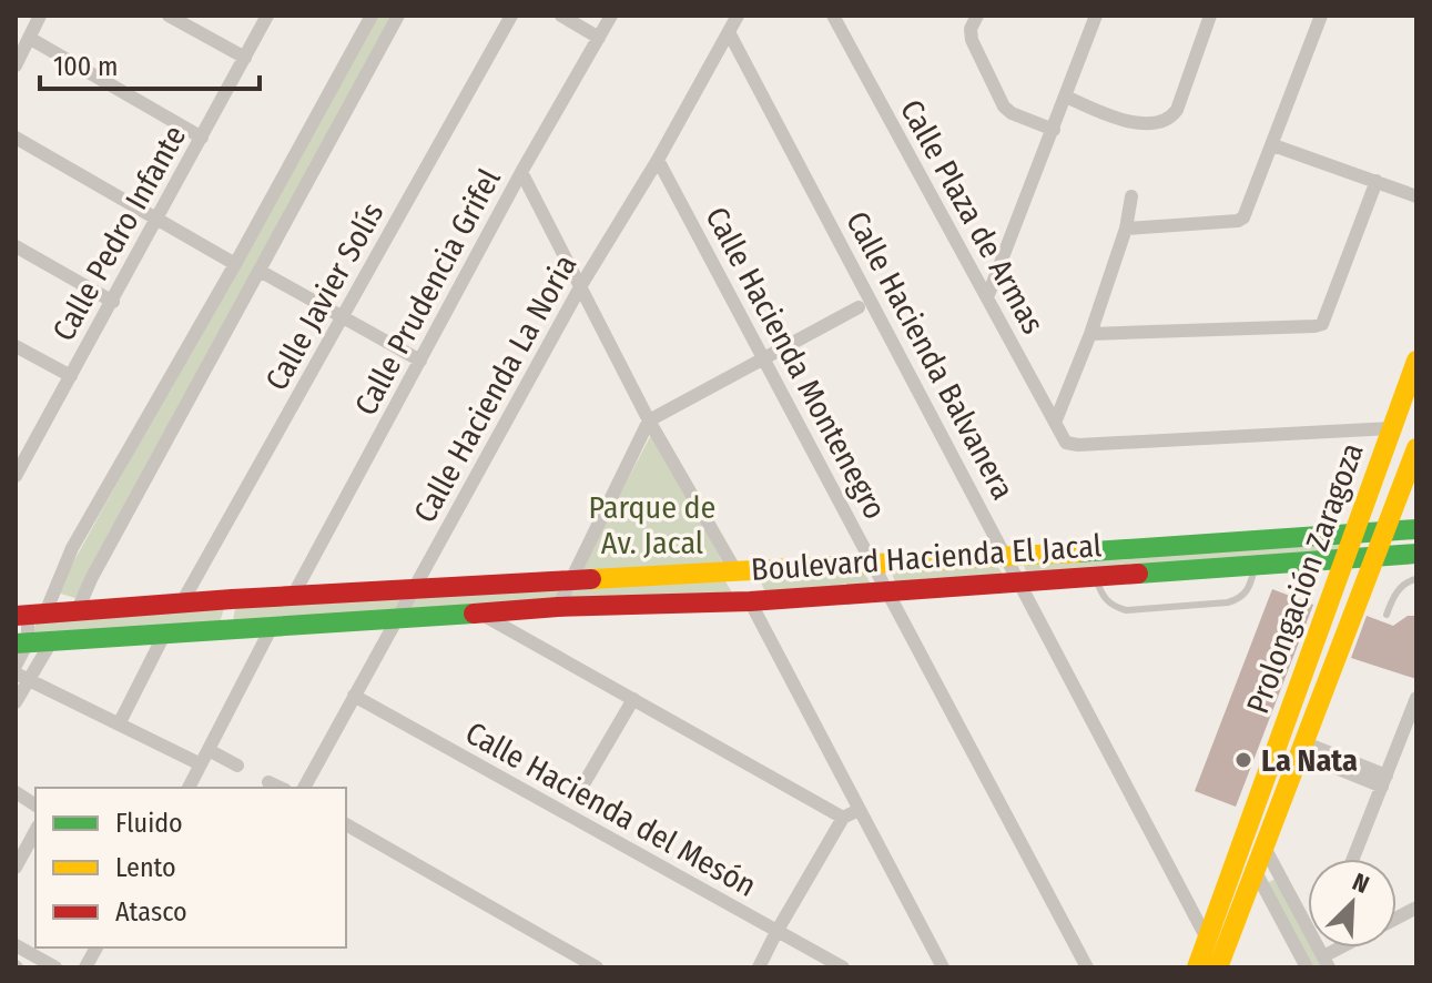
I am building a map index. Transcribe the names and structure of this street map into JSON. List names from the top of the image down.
{
  "streets": {
    "main road": ["Boulevard Hacienda El Jacal", "Prolongación Zaragoza"],
    "street": [
      "Calle Plaza de Armas",
      "Calle Pedro Infante",
      "Calle Prudencia Grifel",
      "Calle Javier Solís",
      "Calle Hacienda Balvanera",
      "Calle Hacienda Montenegro",
      "Calle Hacienda La Noria",
      "Calle Hacienda del Mesón"
    ]
  },
  "crossings": [
    ["Calle Plaza de Armas", "Prolongación Zaragoza"],
    ["Calle Prudencia Grifel", "Boulevard Hacienda El Jacal"],
    ["Calle Javier Solís", "Boulevard Hacienda El Jacal"],
    ["Calle Hacienda Balvanera", "Calle Hacienda La Noria"],
    ["Calle Hacienda Balvanera", "Boulevard Hacienda El Jacal"],
    ["Calle Hacienda Balvanera", "Prolongación Zaragoza"],
    ["Calle Hacienda Montenegro", "Calle Hacienda La Noria"],
    ["Calle Hacienda Montenegro", "Boulevard Hacienda El Jacal"],
    ["Calle Hacienda La Noria", "Boulevard Hacienda El Jacal"],
    ["Calle Hacienda La Noria", "Calle Hacienda del Mesón"],
    ["Boulevard Hacienda El Jacal", "Prolongación Zaragoza"]
  ],
  "parks": ["Parque de Av. Jacal"],
  "places": ["La Nata"],
  "legend": ["Fluido", "Lento", "Atasco"],
  "scale_bar": "100 m",
  "north": "top right"
}
